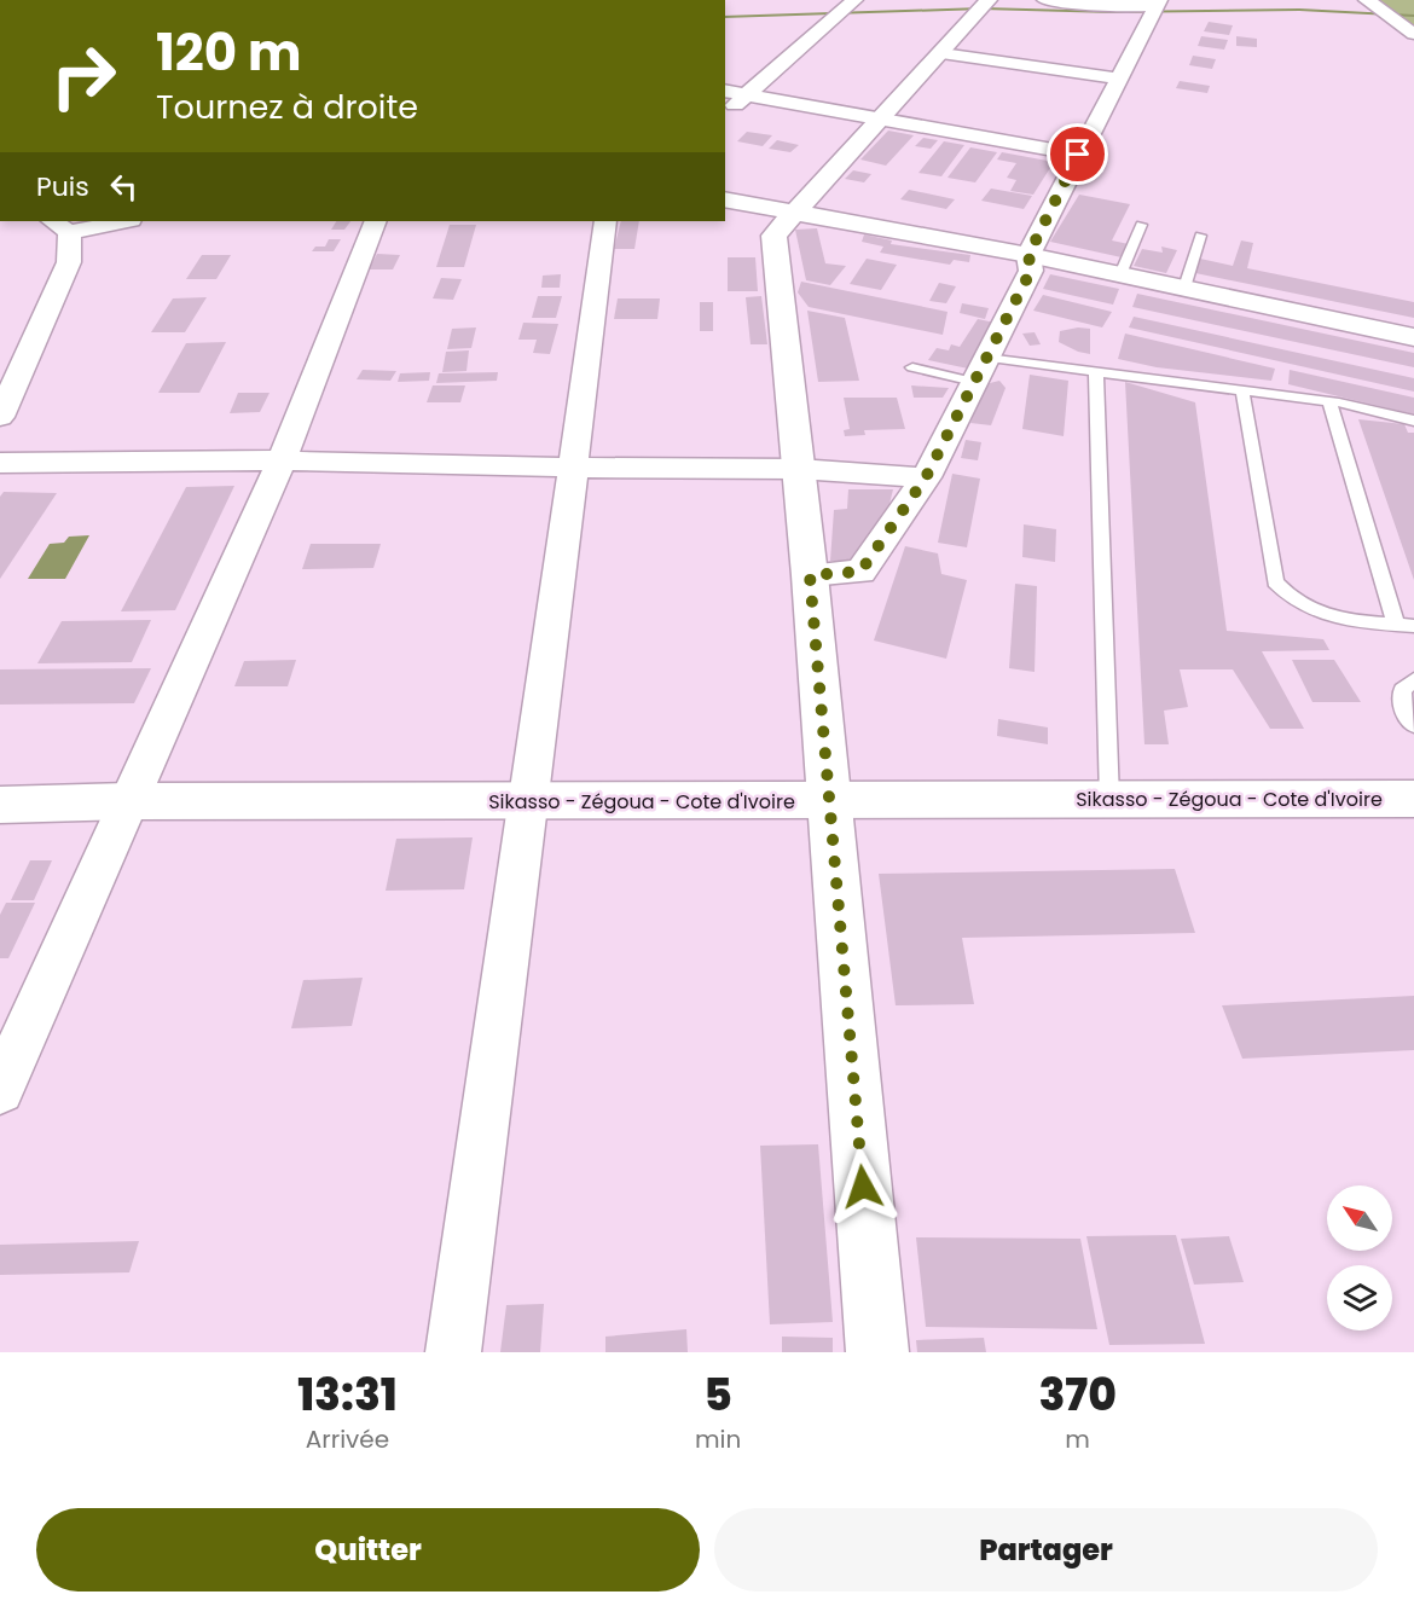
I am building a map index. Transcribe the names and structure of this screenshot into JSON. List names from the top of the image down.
{
  "streets": {
    "main road": ["Sikasso - Zégoua - Cote d'Ivoire"]
  },
  "north": "top left",
  "page": {
    "turn": ["120 m", "Tournez à droite"],
    "then": "Puis",
    "eta": [
      "13:31",
      "Arrivée",
      "5",
      "min",
      "370",
      "m"
    ],
    "buttons": ["Quitter", "Partager"]
  }
}
